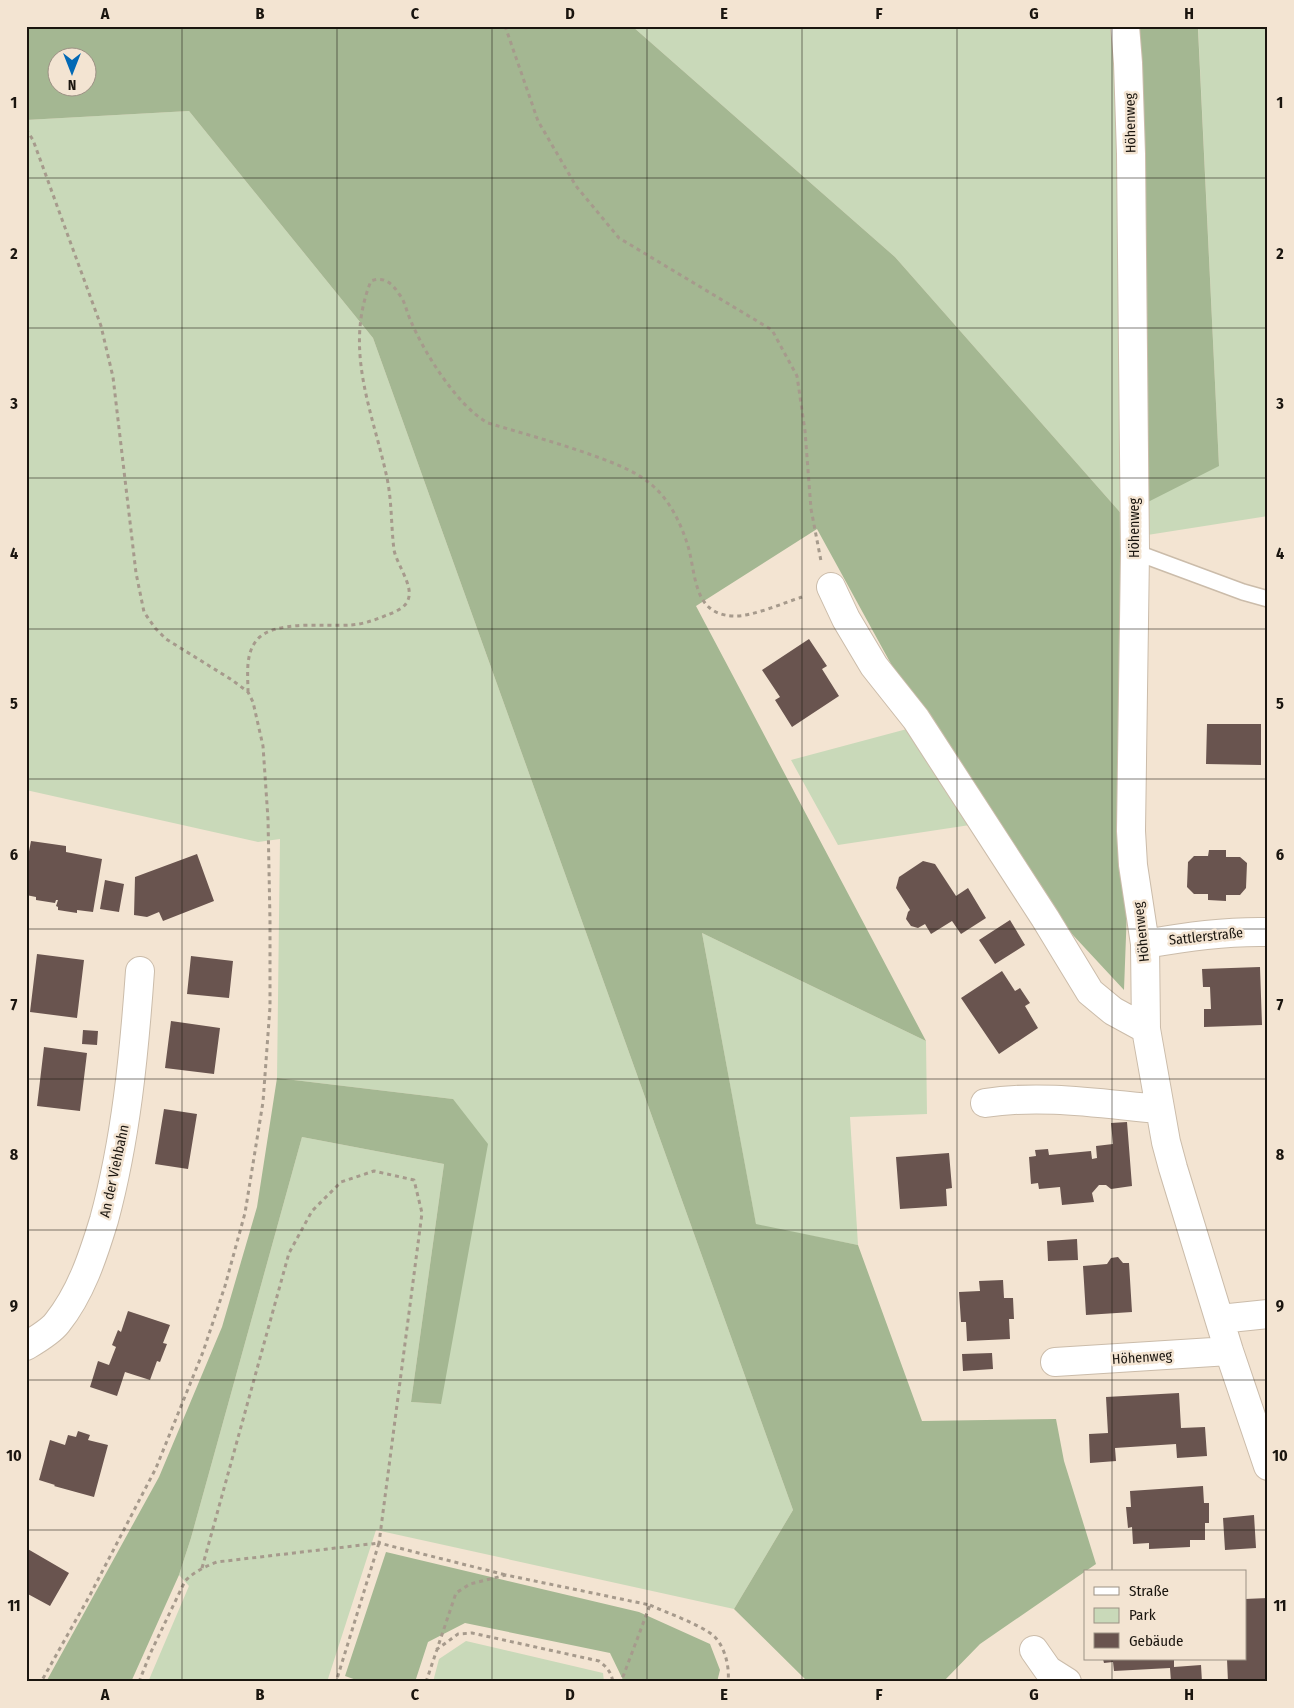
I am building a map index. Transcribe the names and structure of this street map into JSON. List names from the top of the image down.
{
  "streets": {
    "street": ["Höhenweg", "Sattlerstraße", "An der Viehbahn"]
  },
  "crossings": [
    ["Höhenweg", "Sattlerstraße"]
  ],
  "legend": ["Straße", "Park", "Gebäude"],
  "north": "bottom",
  "grid": {
    "columns": [
      "A",
      "B",
      "C",
      "D",
      "E",
      "F",
      "G",
      "H"
    ],
    "rows": [
      "1",
      "2",
      "3",
      "4",
      "5",
      "6",
      "7",
      "8",
      "9",
      "10",
      "11"
    ]
  }
}
